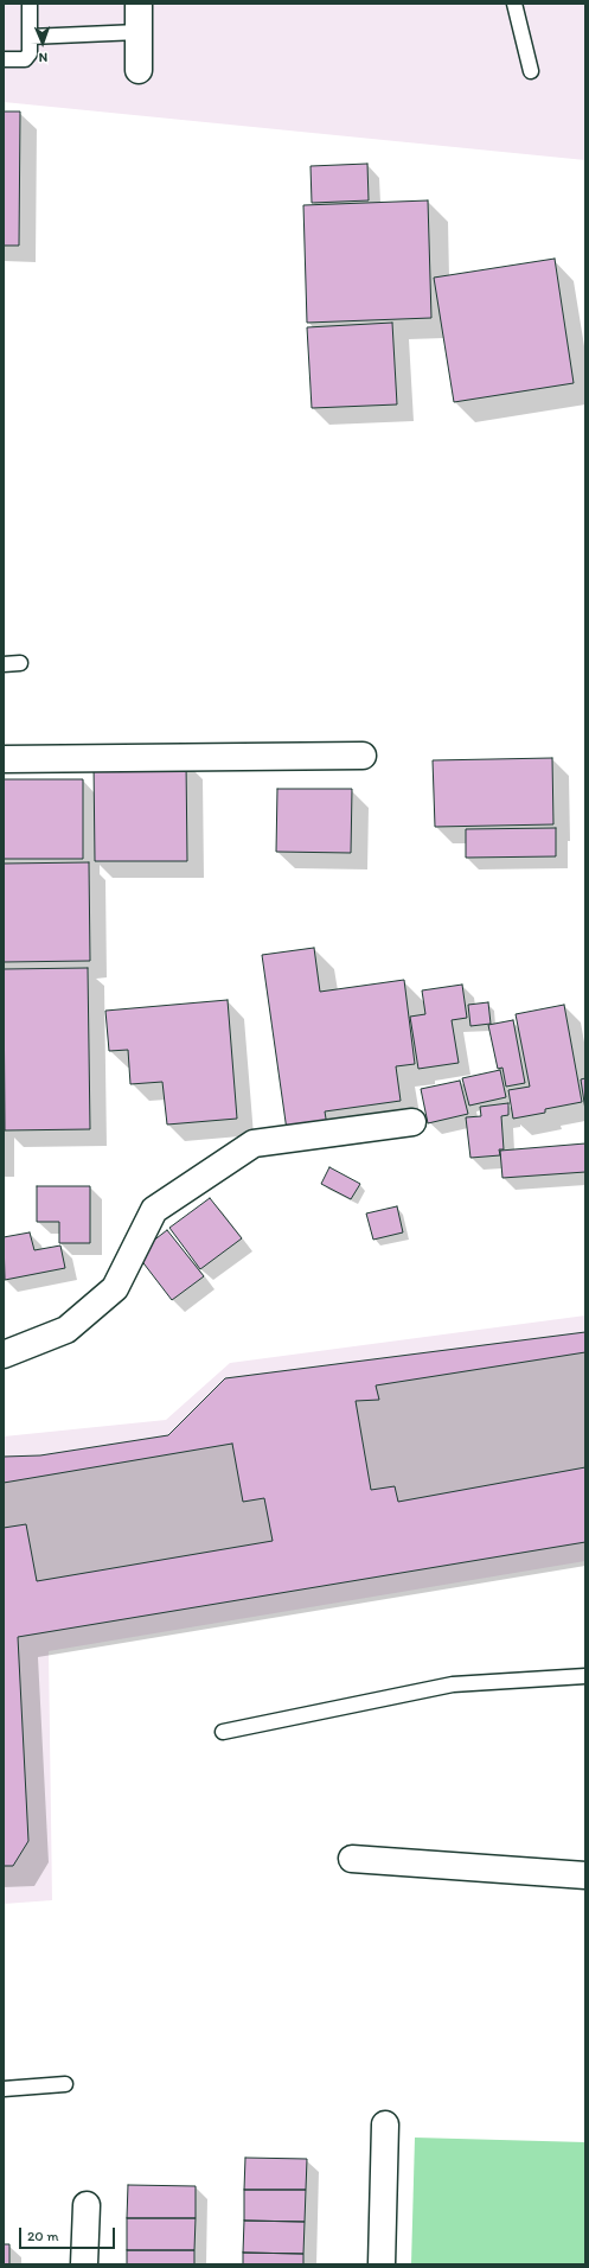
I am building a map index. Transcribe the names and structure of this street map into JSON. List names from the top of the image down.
{
  "scale_bar": "20 m",
  "north": "bottom"
}
